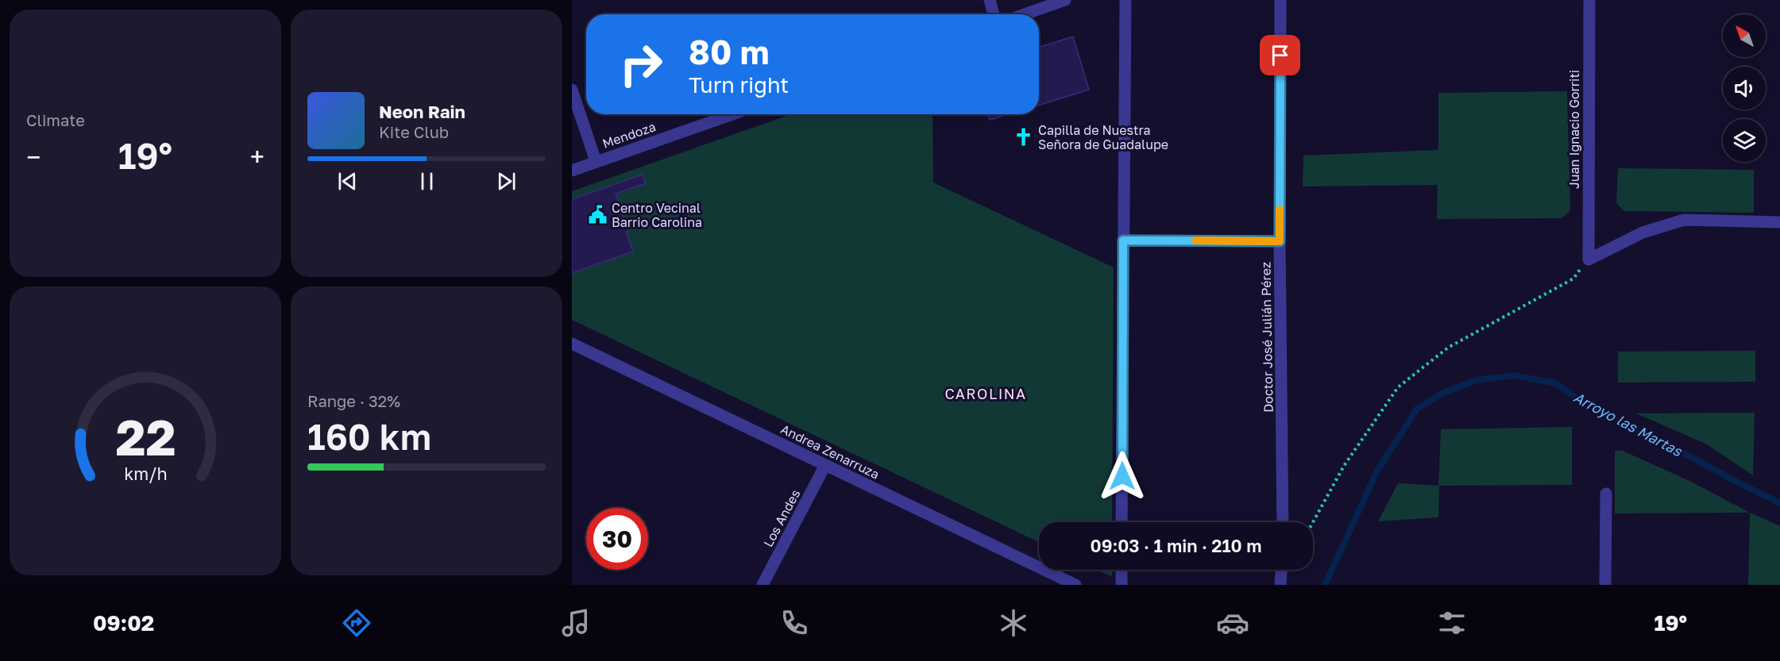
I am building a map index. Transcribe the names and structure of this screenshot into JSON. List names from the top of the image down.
{
  "streets": {
    "street": [
      "Juan Ignacio Gorriti",
      "Mendoza",
      "Doctor José Julián Pérez",
      "Andrea Zenarruza",
      "Los Andes"
    ]
  },
  "crossings": [
    ["Andrea Zenarruza", "Los Andes"]
  ],
  "districts": ["CAROLINA"],
  "water": ["Arroyo las Martas"],
  "places": {
    "church": ["Capilla de Nuestra Señora de Guadalupe"],
    "public building": ["Centro Vecinal Barrio Carolina"]
  },
  "north": "top left",
  "page": {
    "tile": [
      "Climate",
      ["Range · 32%", "160 km"]
    ],
    "turn": ["80 m", "Turn right"],
    "song": ["Neon Rain", "Kite Club"],
    "heat": ["−", "19°", "+"],
    "limit": "30",
    "trip": "09:03 · 1 min · 210 m",
    "tabs": ["09:02", "19°"],
    "gauge": ["22", "km/h"]
  }
}
